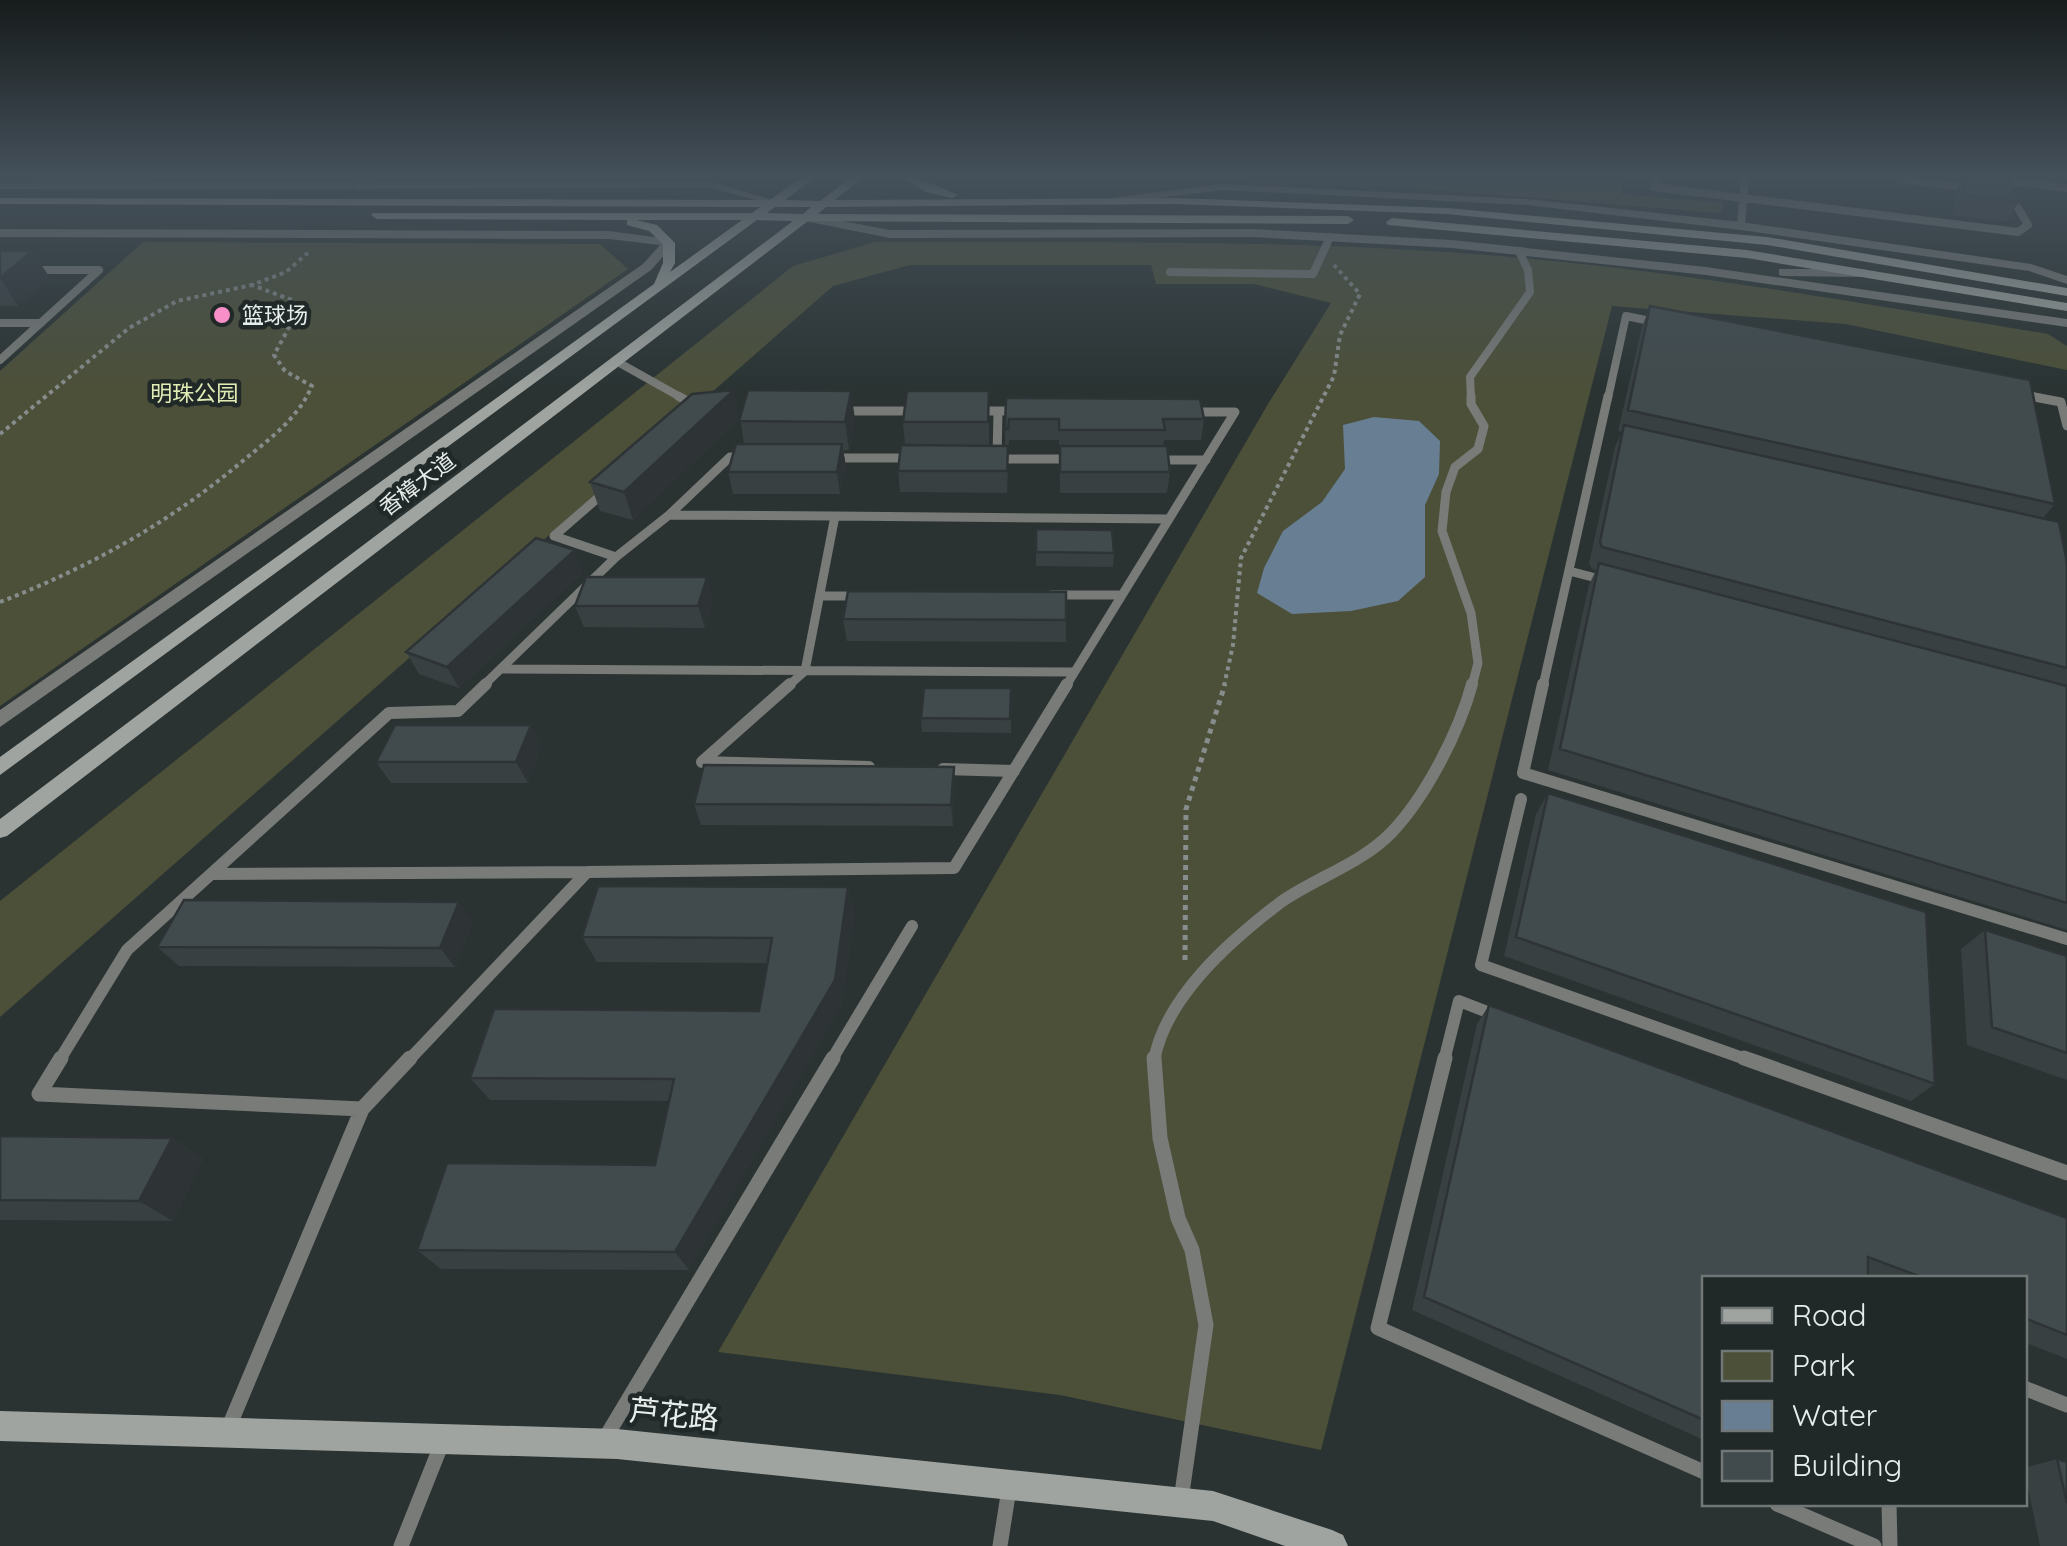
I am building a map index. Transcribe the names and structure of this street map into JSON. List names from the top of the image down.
{
  "streets": {
    "main road": ["香樟大道", "芦花路"]
  },
  "parks": ["明珠公园"],
  "places": ["篮球场"],
  "legend": [
    "Road",
    "Park",
    "Water",
    "Building"
  ]
}
